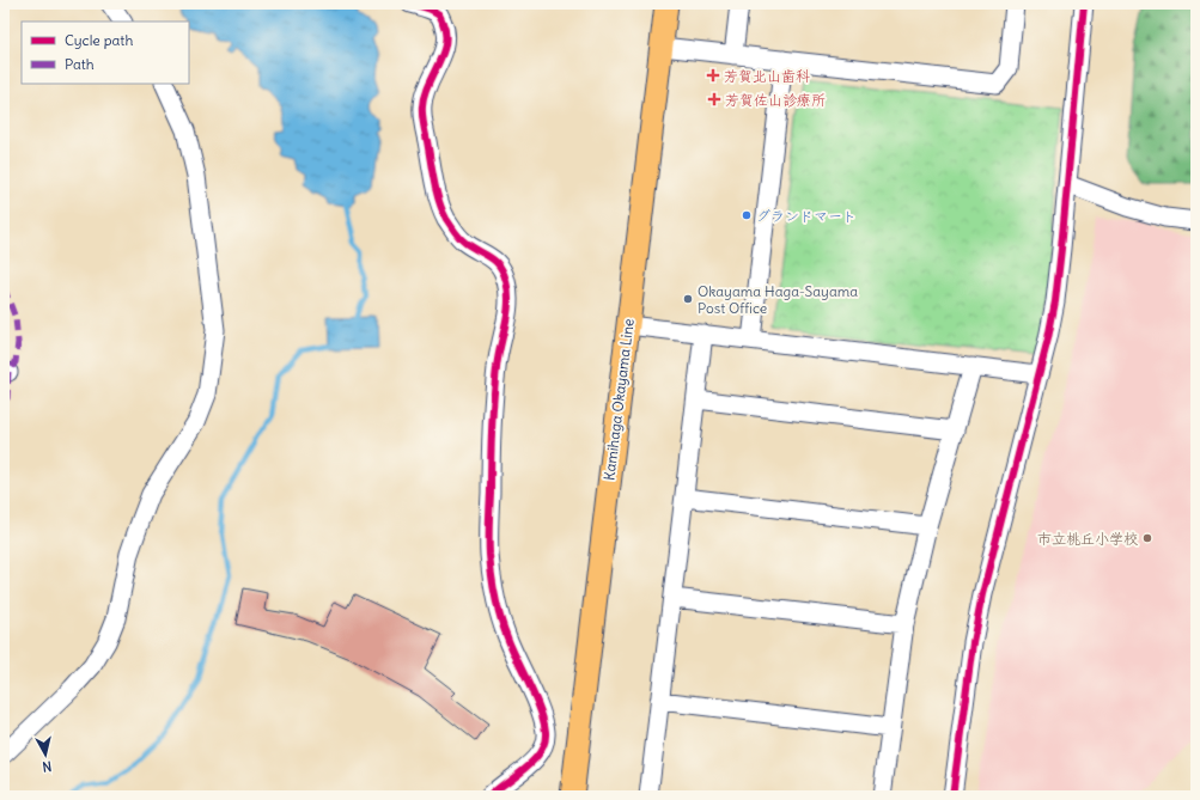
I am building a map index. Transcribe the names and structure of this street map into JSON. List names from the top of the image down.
{
  "streets": {
    "main road": ["Kamihaga Okayama Line"]
  },
  "places": {
    "health": ["芳賀北山歯科", "芳賀佐山診療所"],
    "other": ["グランドマート", "Okayama Haga-Sayama Post Office", "市立桃丘小学校"]
  },
  "legend": ["Cycle path", "Path"],
  "north": "bottom"
}
